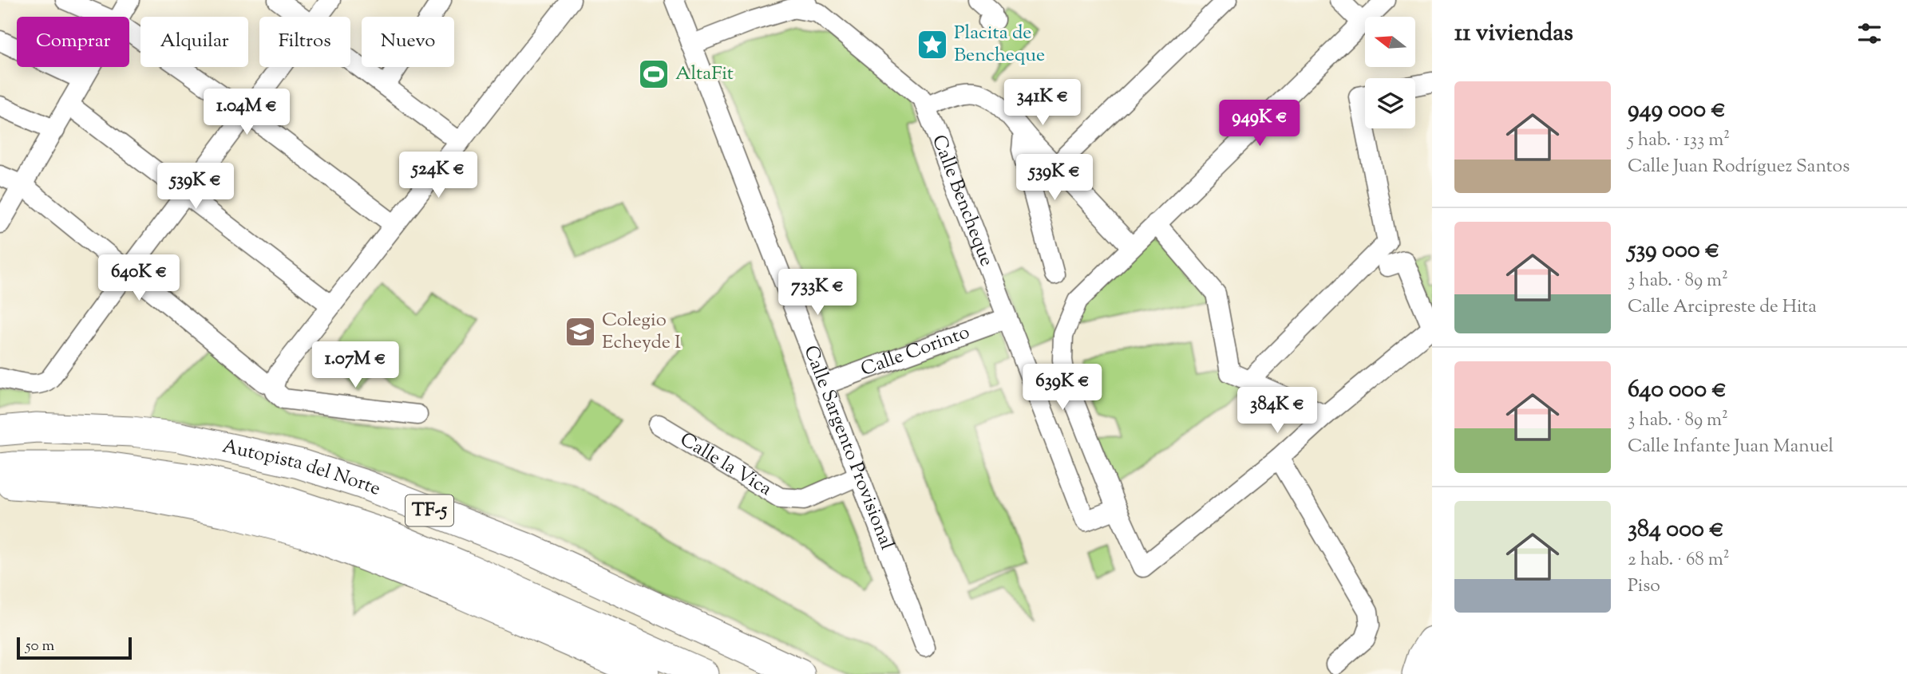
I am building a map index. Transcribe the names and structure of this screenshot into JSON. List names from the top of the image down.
{
  "streets": {
    "highway": ["Autopista del Norte", "TF-5"],
    "street": [
      "Calle Bencheque",
      "Calle Corinto",
      "Calle Sargento Provisional",
      "Calle la Vica"
    ]
  },
  "crossings": [
    ["Calle Bencheque", "Calle Corinto"],
    ["Calle Corinto", "Calle Sargento Provisional"],
    ["Calle Sargento Provisional", "Calle la Vica"]
  ],
  "places": {
    "place": ["Placita de Bencheque"],
    "sports": ["AltaFit"],
    "school or university": ["Colegio Echeyde I"]
  },
  "scale_bar": "50 m",
  "north": "left",
  "page": {
    "heading": "11 viviendas",
    "chip": [
      "Comprar",
      "Alquilar",
      "Filtros",
      "Nuevo"
    ],
    "list": [
      {
        "name": "949 000 €",
        "note": "5 hab. · 133 m² · Calle Juan Rodríguez Santos"
      },
      {
        "name": "539 000 €",
        "note": "3 hab. · 89 m² · Calle Arcipreste de Hita"
      },
      {
        "name": "640 000 €",
        "note": "3 hab. · 89 m² · Calle Infante Juan Manuel"
      },
      {
        "name": "384 000 €",
        "note": "2 hab. · 68 m² · Piso"
      }
    ],
    "price": [
      "341K €",
      "1.04M €",
      "949K €",
      "524K €",
      "539K €",
      "539K €",
      "640K €",
      "733K €",
      "1.07M €",
      "639K €",
      "384K €"
    ],
    "scale": "50 m"
  }
}
